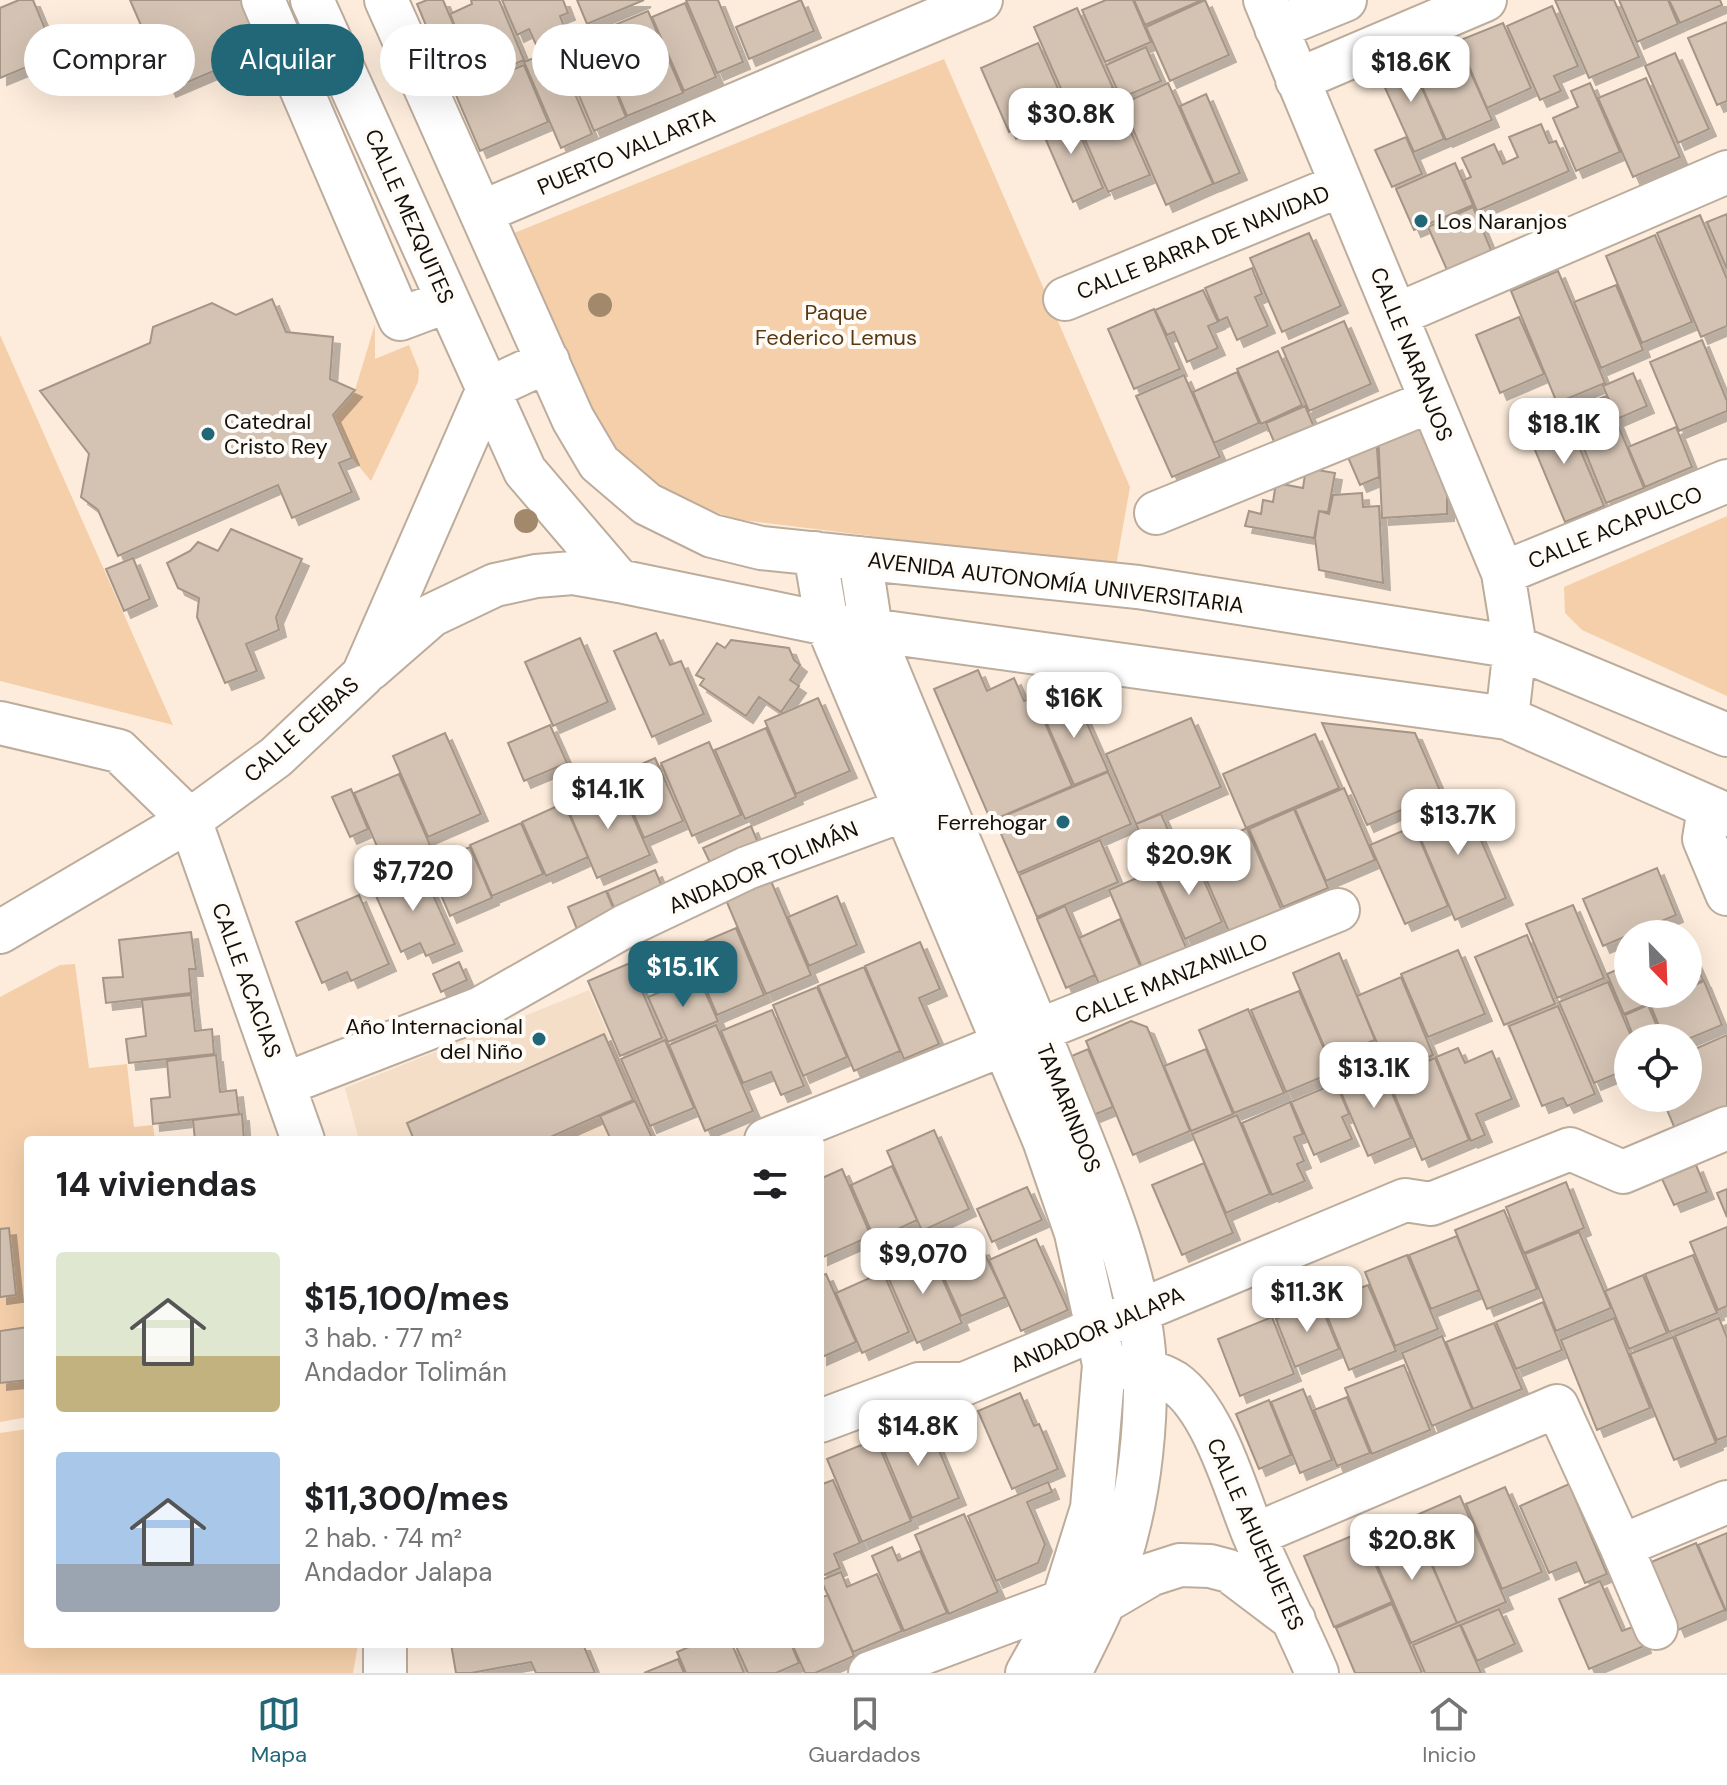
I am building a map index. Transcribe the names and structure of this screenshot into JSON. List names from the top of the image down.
{
  "streets": {
    "street": [
      "PUERTO VALLARTA",
      "CALLE MEZQUITES",
      "CALLE BARRA DE NAVIDAD",
      "CALLE NARANJOS",
      "CALLE ACAPULCO",
      "AVENIDA AUTONOMÍA UNIVERSITARIA",
      "CALLE CEIBAS",
      "ANDADOR TOLIMÁN",
      "CALLE MANZANILLO",
      "CALLE ACACIAS",
      "TAMARINDOS",
      "ANDADOR JALAPA",
      "CALLE AHUEHUETES"
    ]
  },
  "crossings": [
    ["CALLE MEZQUITES", "CALLE CEIBAS"],
    ["CALLE BARRA DE NAVIDAD", "CALLE NARANJOS"],
    ["CALLE NARANJOS", "CALLE ACAPULCO"],
    ["CALLE NARANJOS", "AVENIDA AUTONOMÍA UNIVERSITARIA"],
    ["AVENIDA AUTONOMÍA UNIVERSITARIA", "TAMARINDOS"],
    ["CALLE CEIBAS", "CALLE ACACIAS"],
    ["ANDADOR TOLIMÁN", "CALLE ACACIAS"],
    ["ANDADOR TOLIMÁN", "TAMARINDOS"],
    ["CALLE MANZANILLO", "TAMARINDOS"],
    ["TAMARINDOS", "ANDADOR JALAPA"],
    ["TAMARINDOS", "CALLE AHUEHUETES"],
    ["ANDADOR JALAPA", "CALLE AHUEHUETES"]
  ],
  "parks": ["Paque Federico Lemus"],
  "places": [
    "Los Naranjos",
    "Catedral Cristo Rey",
    "Ferrehogar",
    "Año Internacional del Niño"
  ],
  "north": "bottom right",
  "page": {
    "chip": [
      "Comprar",
      "Alquilar",
      "Filtros",
      "Nuevo"
    ],
    "price": [
      "$18.6K",
      "$30.8K",
      "$18.1K",
      "$16K",
      "$14.1K",
      "$13.7K",
      "$20.9K",
      "$7,720",
      "$15.1K",
      "$13.1K",
      "$9,070",
      "$11.3K",
      "$14.8K",
      "$20.8K"
    ],
    "heading": "14 viviendas",
    "list": [
      {
        "name": "$15,100/mes",
        "note": "3 hab. · 77 m² · Andador Tolimán"
      },
      {
        "name": "$11,300/mes",
        "note": "2 hab. · 74 m² · Andador Jalapa"
      }
    ],
    "tabs": ["Mapa", "Guardados", "Inicio"]
  }
}
